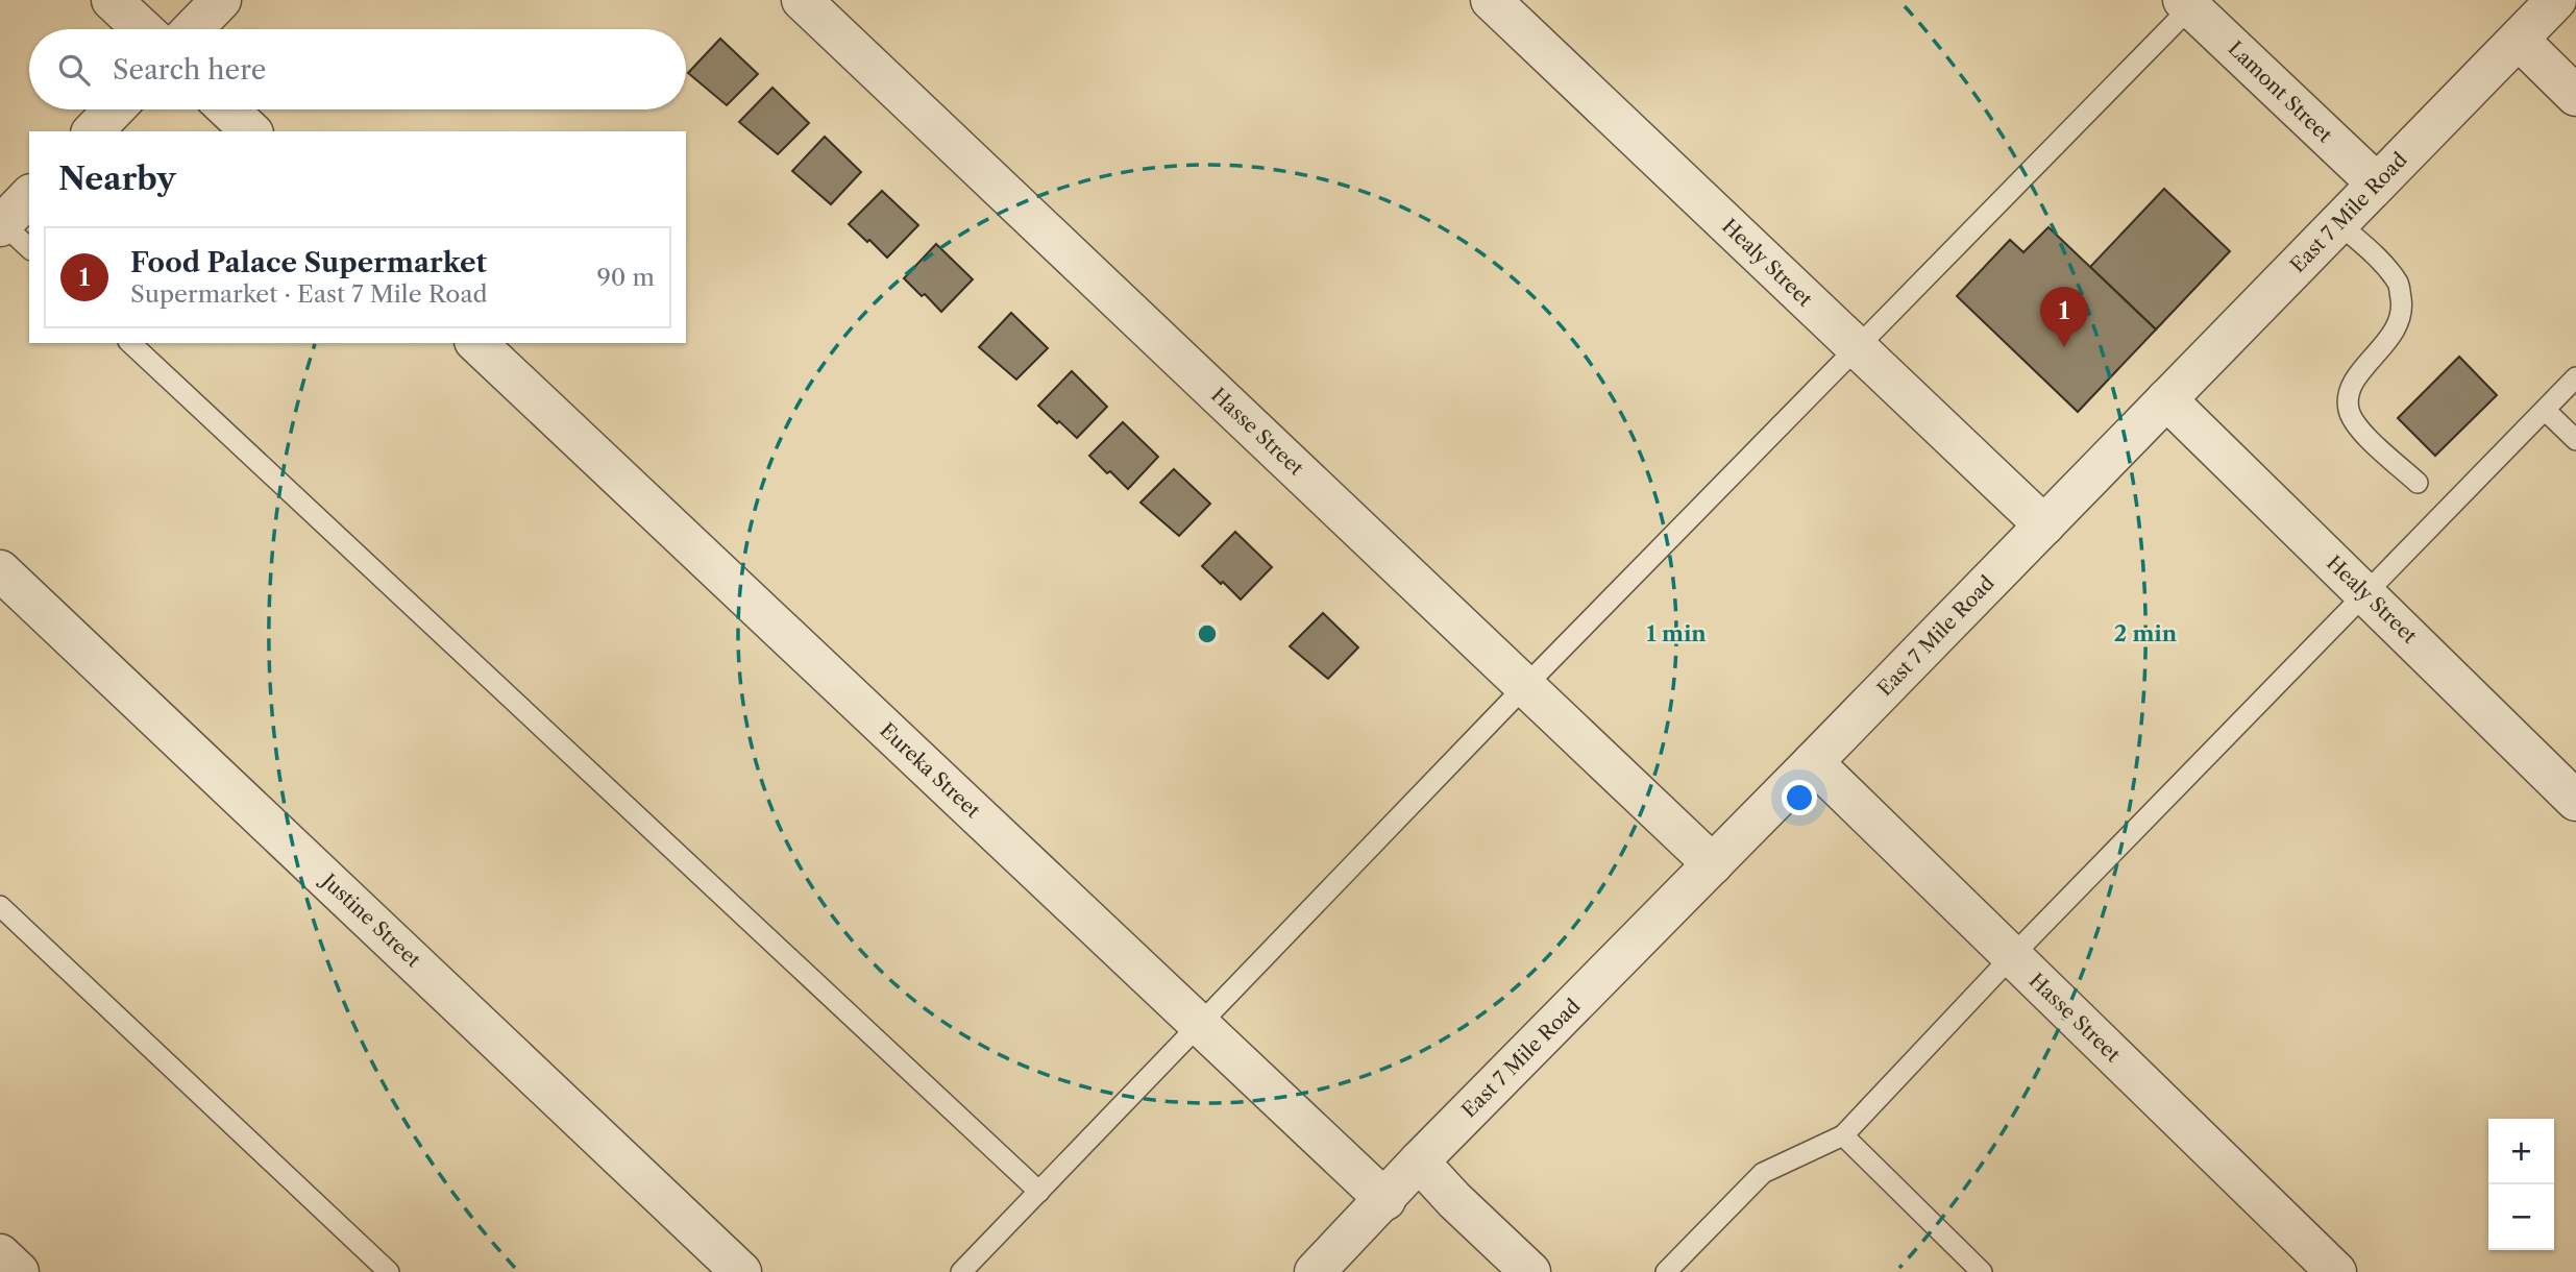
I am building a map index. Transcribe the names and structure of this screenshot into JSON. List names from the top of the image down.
{
  "streets": {
    "street": [
      "Lamont Street",
      "East 7 Mile Road",
      "Healy Street",
      "Hasse Street",
      "Eureka Street",
      "Justine Street"
    ]
  },
  "crossings": [
    ["Lamont Street", "East 7 Mile Road"],
    ["East 7 Mile Road", "Healy Street"],
    ["East 7 Mile Road", "Hasse Street"],
    ["East 7 Mile Road", "Eureka Street"]
  ],
  "page": {
    "search": "Search here",
    "heading": "Nearby",
    "list": [
      {
        "mark": "1",
        "name": "Food Palace Supermarket",
        "note": "Supermarket · East 7 Mile Road",
        "value": "90 m"
      }
    ],
    "pins": "1",
    "map_buttons": ["+", "−"]
  },
  "rings": ["1 min", "2 min"]
}
